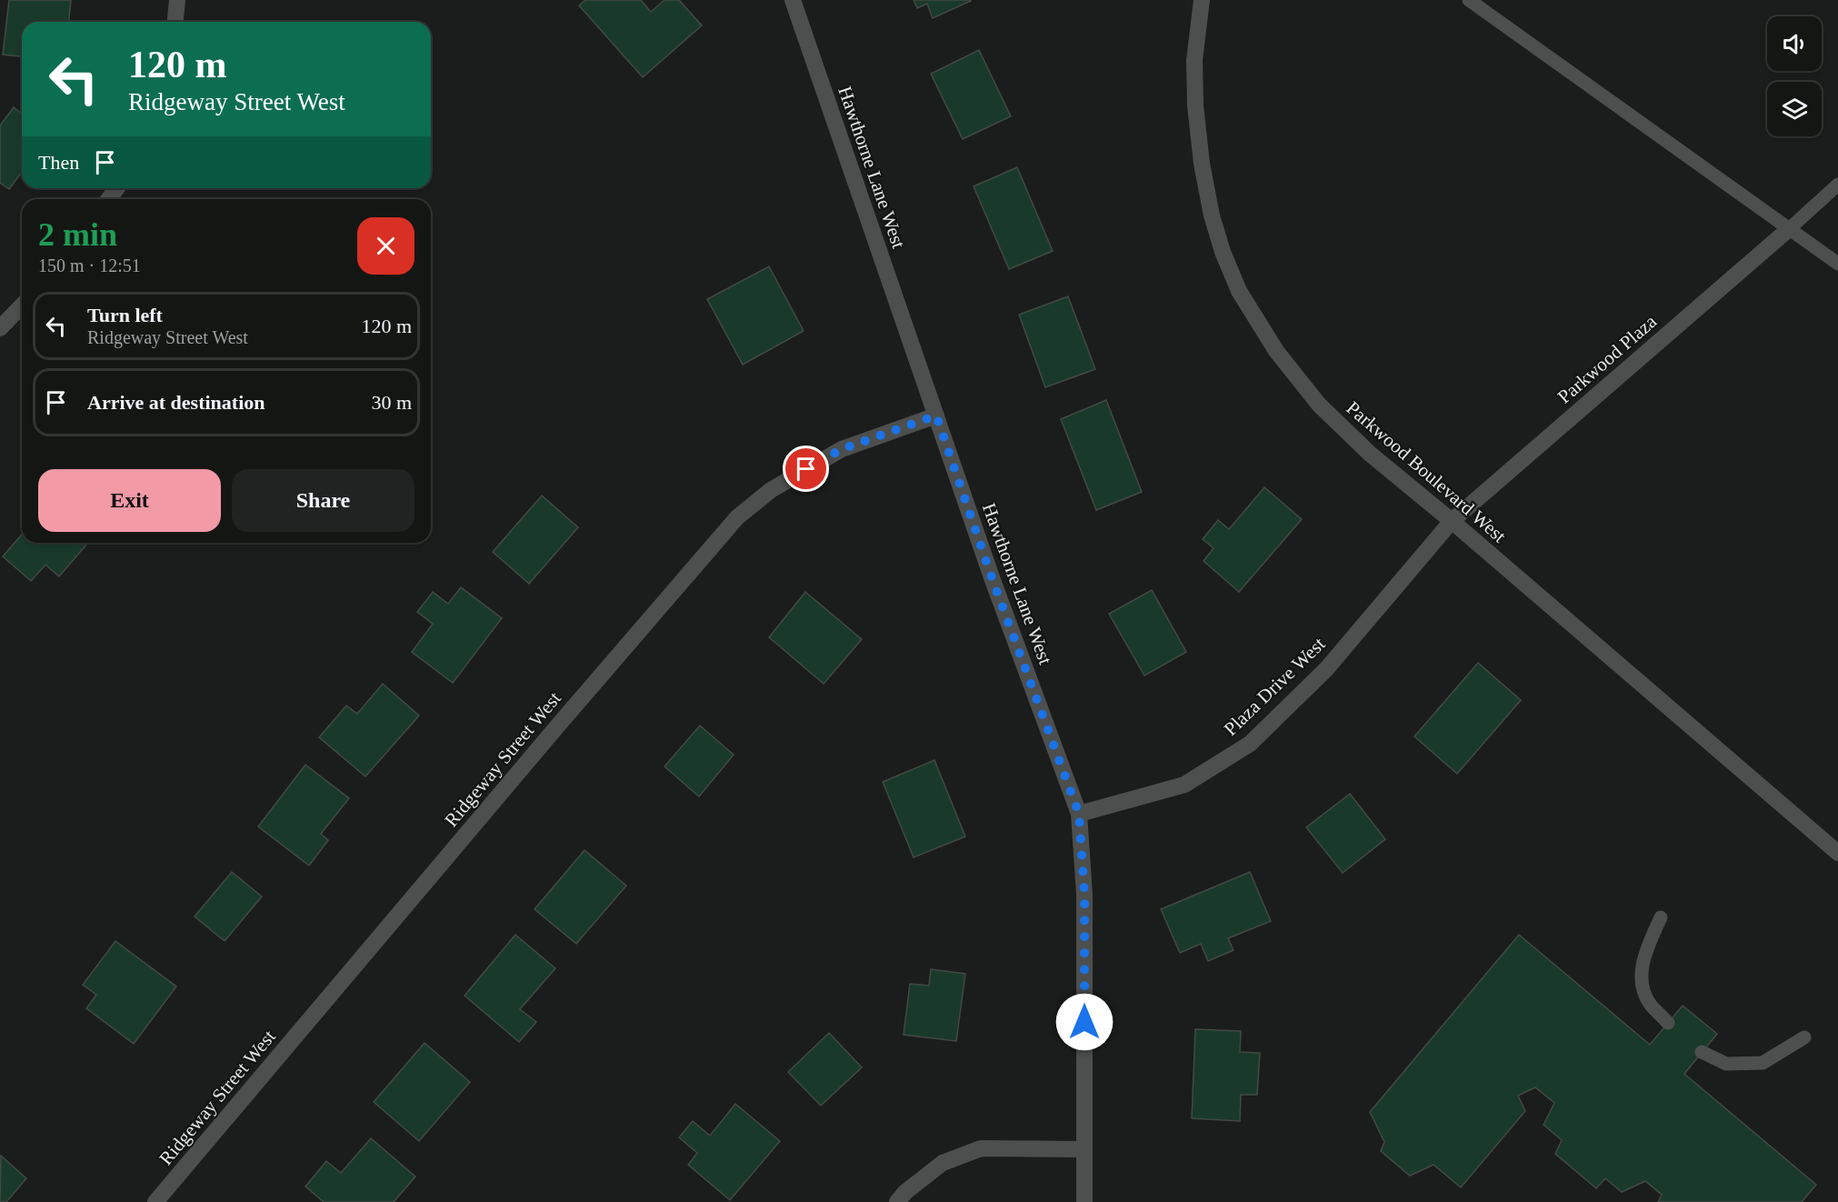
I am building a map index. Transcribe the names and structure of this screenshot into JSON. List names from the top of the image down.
{
  "streets": {
    "street": [
      "Hawthorne Lane West",
      "Parkwood Plaza",
      "Parkwood Boulevard West",
      "Plaza Drive West",
      "Ridgeway Street West"
    ]
  },
  "crossings": [
    ["Hawthorne Lane West", "Plaza Drive West"],
    ["Hawthorne Lane West", "Ridgeway Street West"],
    ["Parkwood Plaza", "Parkwood Boulevard West"],
    ["Parkwood Plaza", "Plaza Drive West"],
    ["Parkwood Boulevard West", "Plaza Drive West"]
  ],
  "page": {
    "turn": ["120 m", "Ridgeway Street West"],
    "then": "Then",
    "heading": ["2 min", "150 m · 12:51"],
    "list": [
      {
        "name": "Turn left",
        "note": "Ridgeway Street West",
        "value": "120 m"
      },
      {
        "name": "Arrive at destination",
        "value": "30 m"
      }
    ],
    "buttons": ["Exit", "Share"]
  }
}
